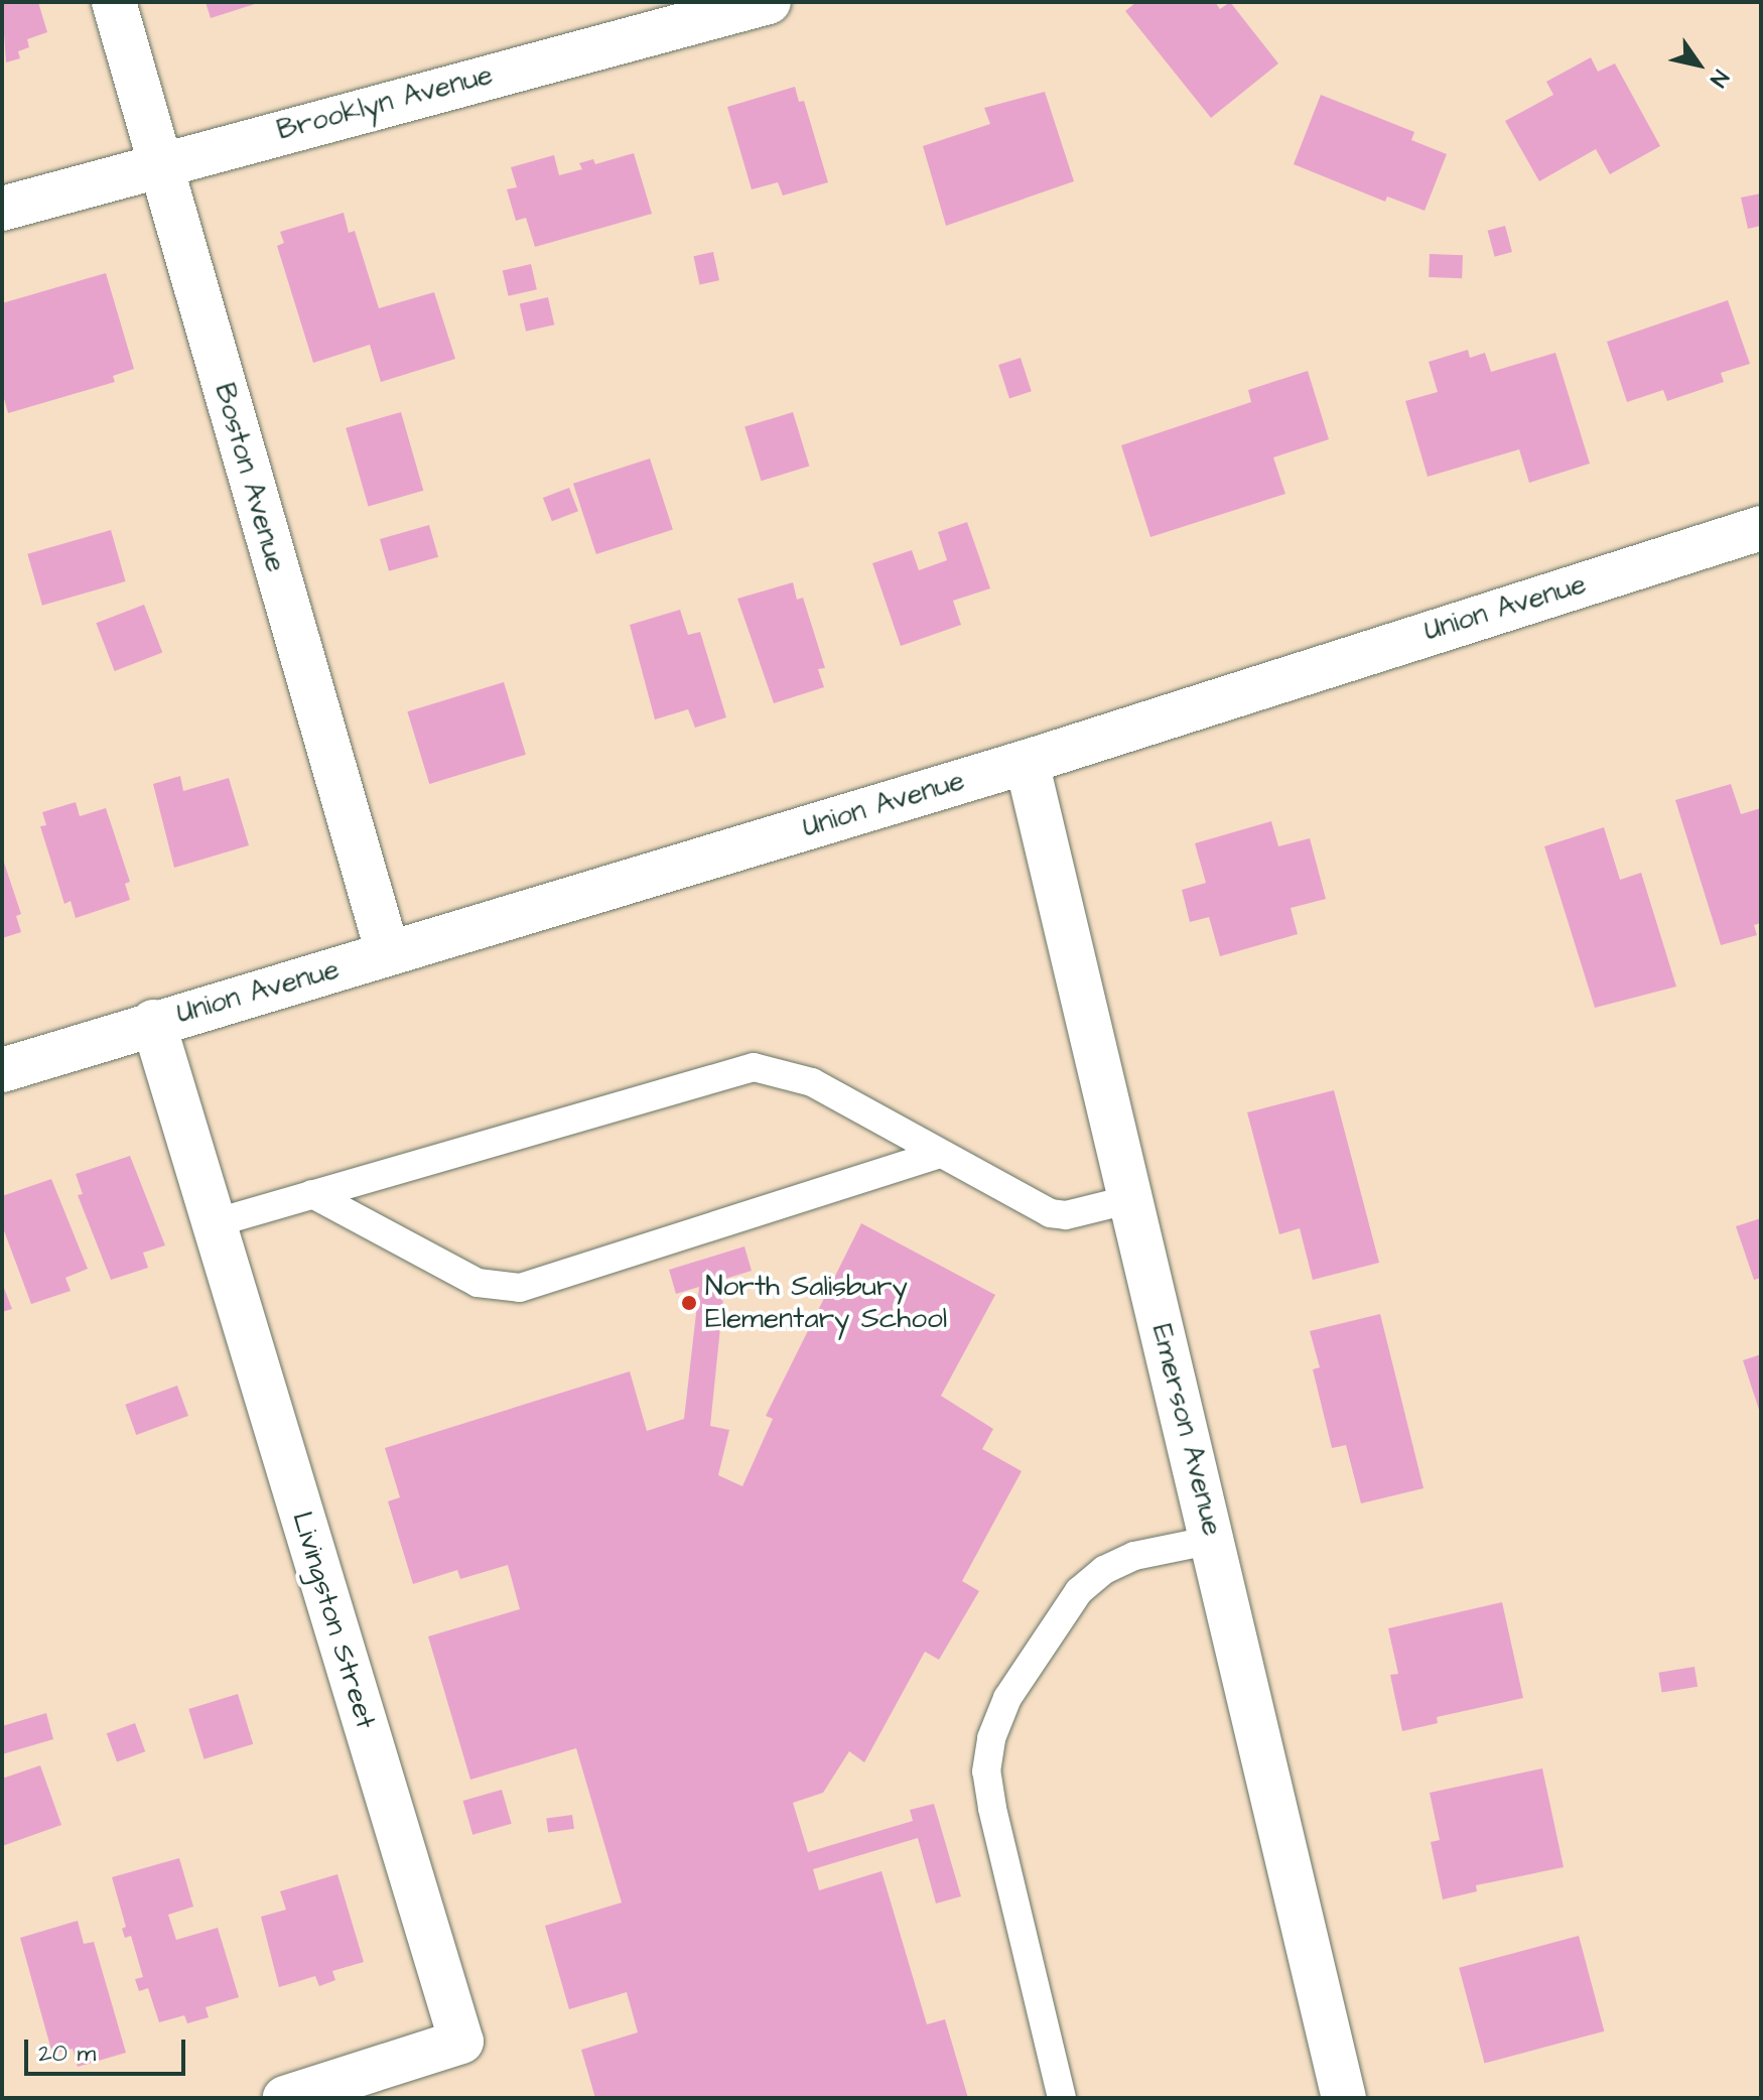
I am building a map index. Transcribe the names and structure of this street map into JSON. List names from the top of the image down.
{
  "streets": {
    "street": [
      "Brooklyn Avenue",
      "Boston Avenue",
      "Union Avenue",
      "Emerson Avenue",
      "Livingston Street"
    ]
  },
  "crossings": [
    ["Brooklyn Avenue", "Boston Avenue"],
    ["Boston Avenue", "Union Avenue"],
    ["Union Avenue", "Emerson Avenue"],
    ["Union Avenue", "Livingston Street"]
  ],
  "places": ["North Salisbury Elementary School"],
  "scale_bar": "20 m",
  "north": "bottom right"
}
